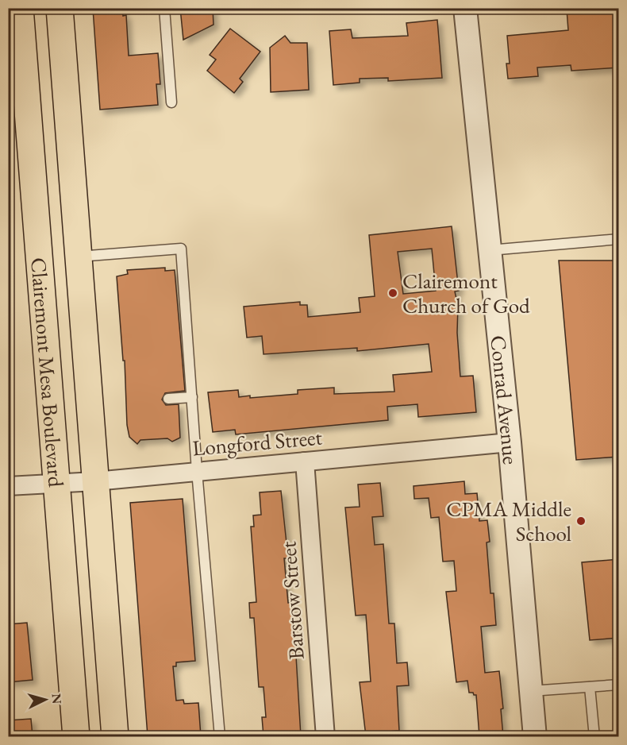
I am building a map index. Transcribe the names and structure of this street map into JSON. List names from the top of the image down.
{
  "streets": {
    "main road": ["Clairemont Mesa Boulevard"],
    "street": ["Conrad Avenue", "Longford Street", "Barstow Street"]
  },
  "crossings": [
    ["Clairemont Mesa Boulevard", "Longford Street"],
    ["Conrad Avenue", "Longford Street"],
    ["Longford Street", "Barstow Street"]
  ],
  "places": ["Clairemont Church of God", "CPMA Middle School"],
  "north": "right"
}
